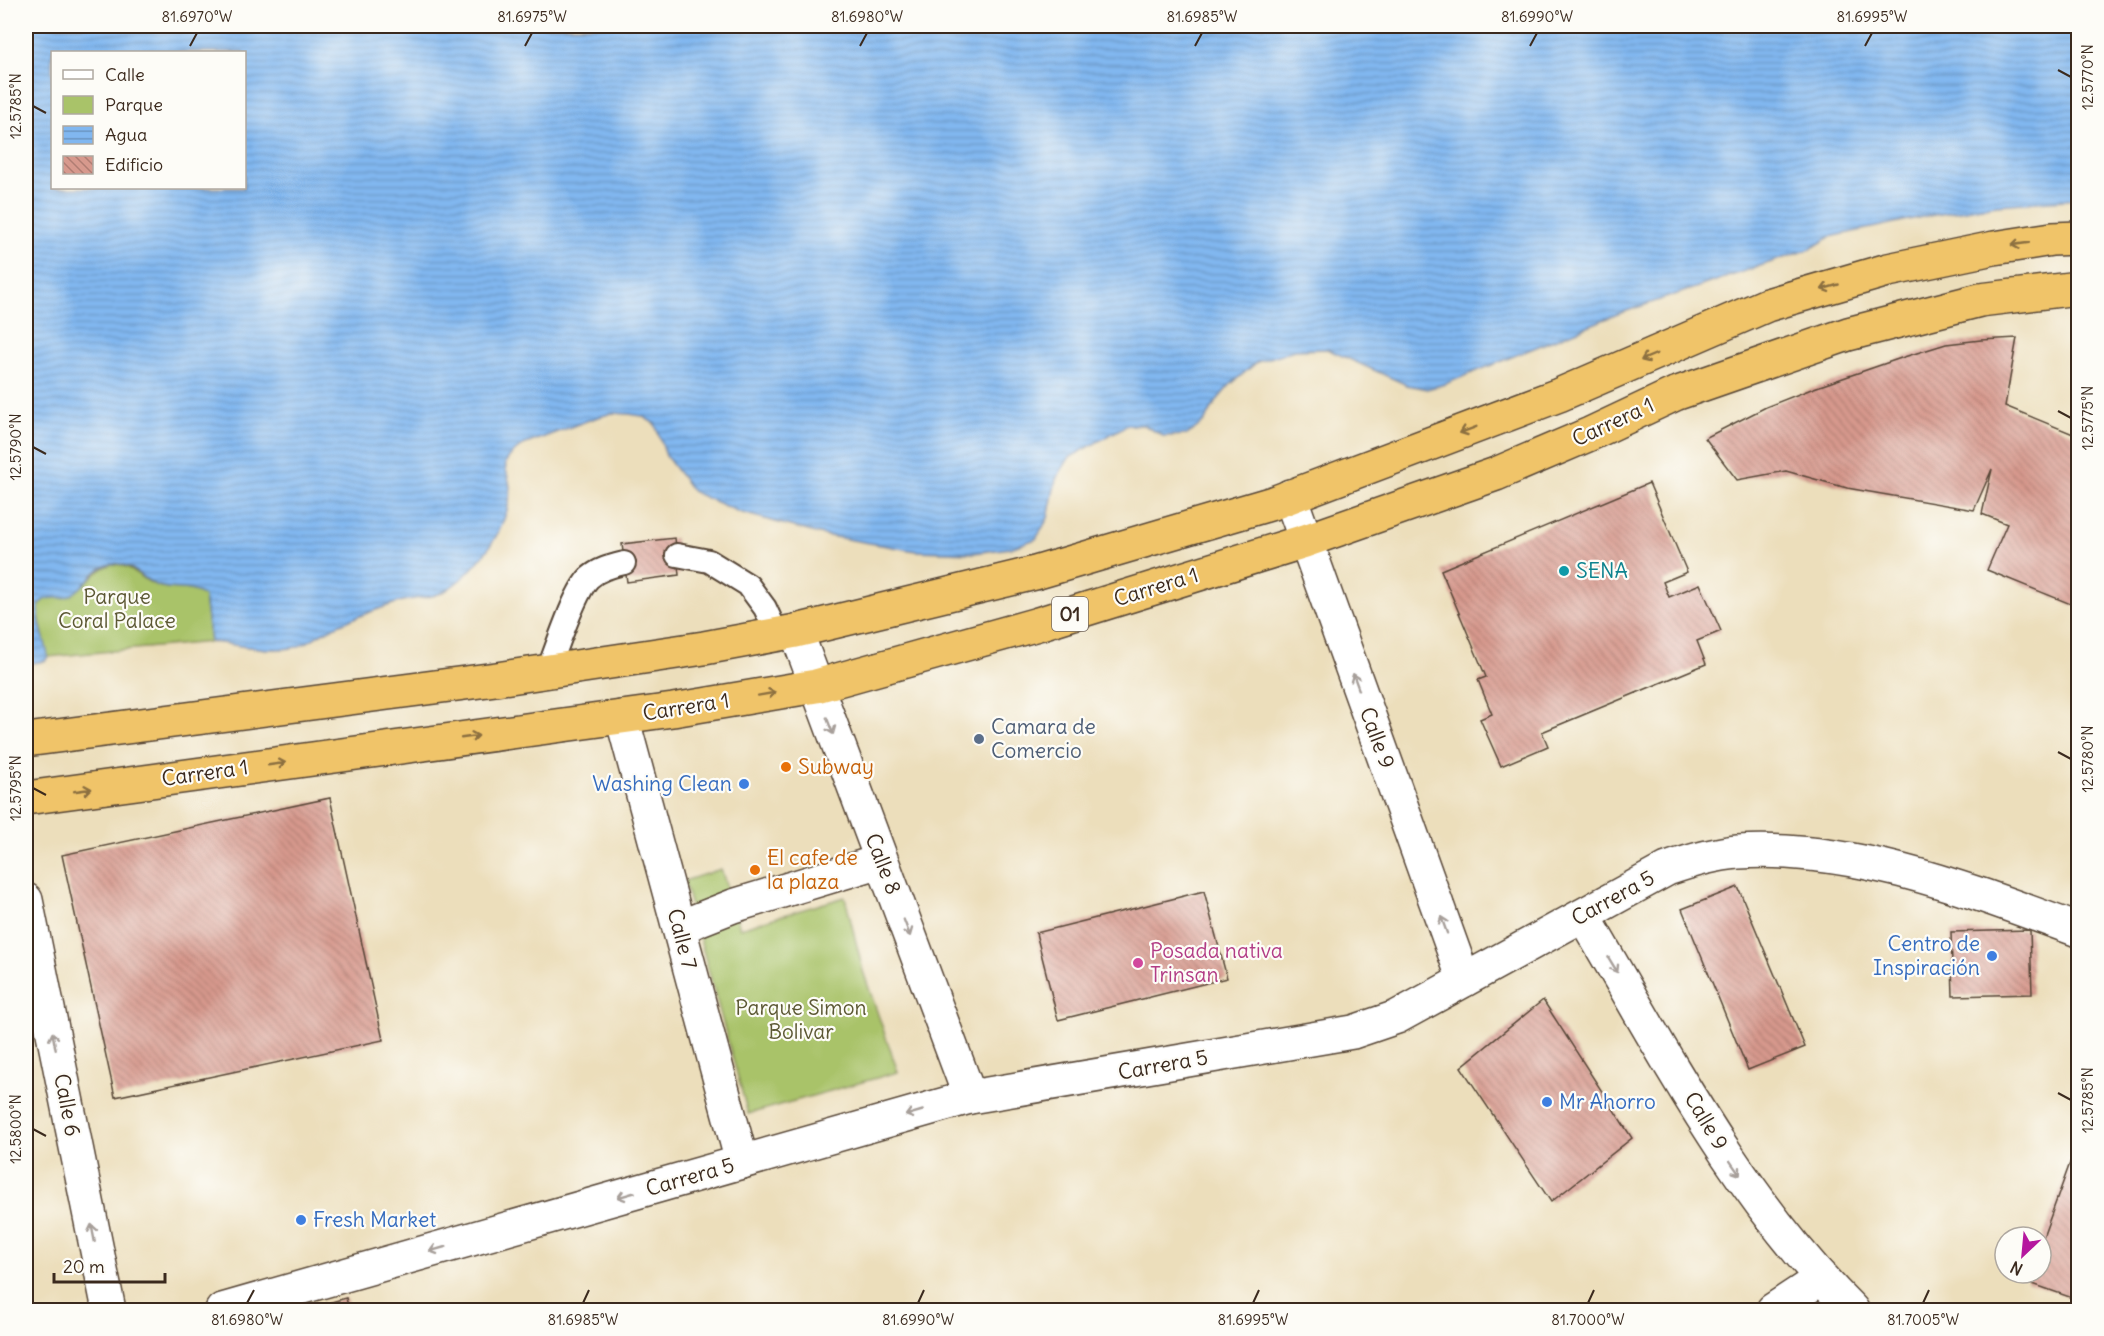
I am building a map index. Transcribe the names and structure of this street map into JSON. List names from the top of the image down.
{
  "streets": {
    "highway": ["Carrera 1", "01"],
    "street": [
      "Calle 9",
      "Calle 8",
      "Carrera 5",
      "Calle 7",
      "Calle 6"
    ]
  },
  "crossings": [
    ["Carrera 1", "Calle 9"],
    ["Carrera 1", "Calle 8"],
    ["Carrera 1", "Calle 7"],
    ["01", "Calle 9"],
    ["01", "Calle 8"],
    ["Calle 9", "Carrera 5"],
    ["Calle 8", "Carrera 5"],
    ["Carrera 5", "Calle 7"]
  ],
  "one_way": ["Calle 8", "Carrera 5", "Calle 6"],
  "parks": ["Parque Coral Palace", "Parque Simon Bolivar"],
  "places": [
    "SENA",
    "Camara de Comercio",
    "Subway",
    "Washing Clean",
    "El cafe de la plaza",
    "Centro de Inspiración",
    "Posada nativa Trinsan",
    "Mr Ahorro",
    "Fresh Market"
  ],
  "legend": [
    "Calle",
    "Parque",
    "Agua",
    "Edificio"
  ],
  "scale_bar": "20 m",
  "north": "bottom left",
  "coordinates": [
    "81.6970°W",
    "81.6975°W",
    "81.6980°W",
    "81.6985°W",
    "81.6990°W",
    "81.6995°W",
    "12.5770°N",
    "12.5785°N",
    "12.5775°N",
    "12.5790°N",
    "12.5780°N",
    "12.5795°N",
    "12.5800°N",
    "81.7000°W",
    "81.7005°W"
  ]
}
